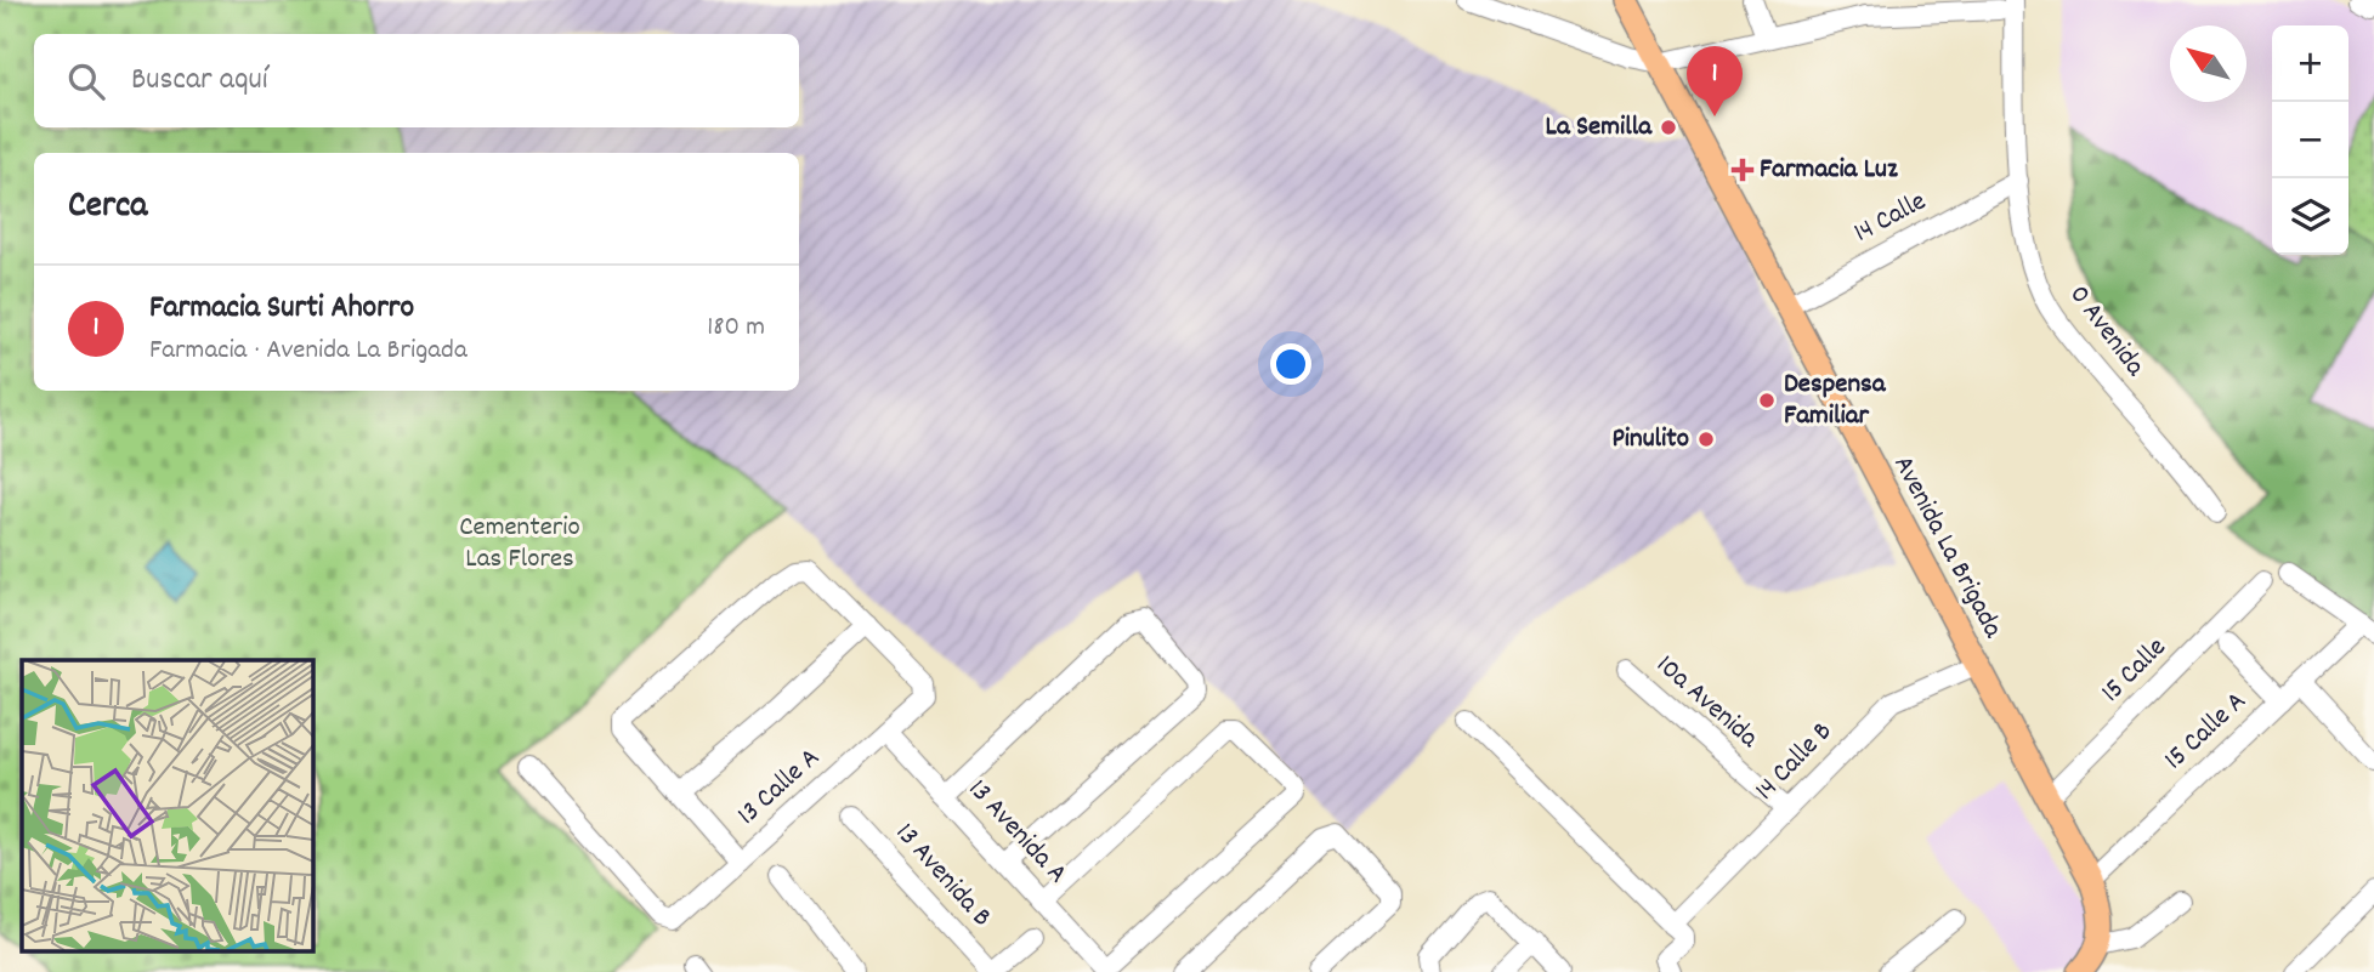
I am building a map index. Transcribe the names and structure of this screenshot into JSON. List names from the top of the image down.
{
  "streets": {
    "main road": ["Avenida La Brigada"],
    "street": [
      "14 Calle",
      "0 Avenida",
      "15 Calle",
      "10a Avenida",
      "15 Calle A",
      "14 Calle B",
      "13 Calle A",
      "13 Avenida A",
      "13 Avenida B"
    ]
  },
  "crossings": [
    ["14 Calle", "0 Avenida"],
    ["14 Calle", "Avenida La Brigada"],
    ["Avenida La Brigada", "15 Calle"],
    ["Avenida La Brigada", "15 Calle A"],
    ["Avenida La Brigada", "14 Calle B"],
    ["10a Avenida", "14 Calle B"],
    ["13 Calle A", "13 Avenida A"]
  ],
  "parks": ["Cementerio Las Flores"],
  "places": {
    "other": ["La Semilla", "Despensa Familiar", "Pinulito"],
    "health": ["Farmacia Luz"]
  },
  "north": "top left",
  "page": {
    "map_buttons": ["+", "−"],
    "search": "Buscar aquí",
    "pins": "1",
    "heading": "Cerca",
    "list": [
      {
        "mark": "1",
        "name": "Farmacia Surti Ahorro",
        "note": "Farmacia · Avenida La Brigada",
        "value": "180 m"
      }
    ]
  }
}
